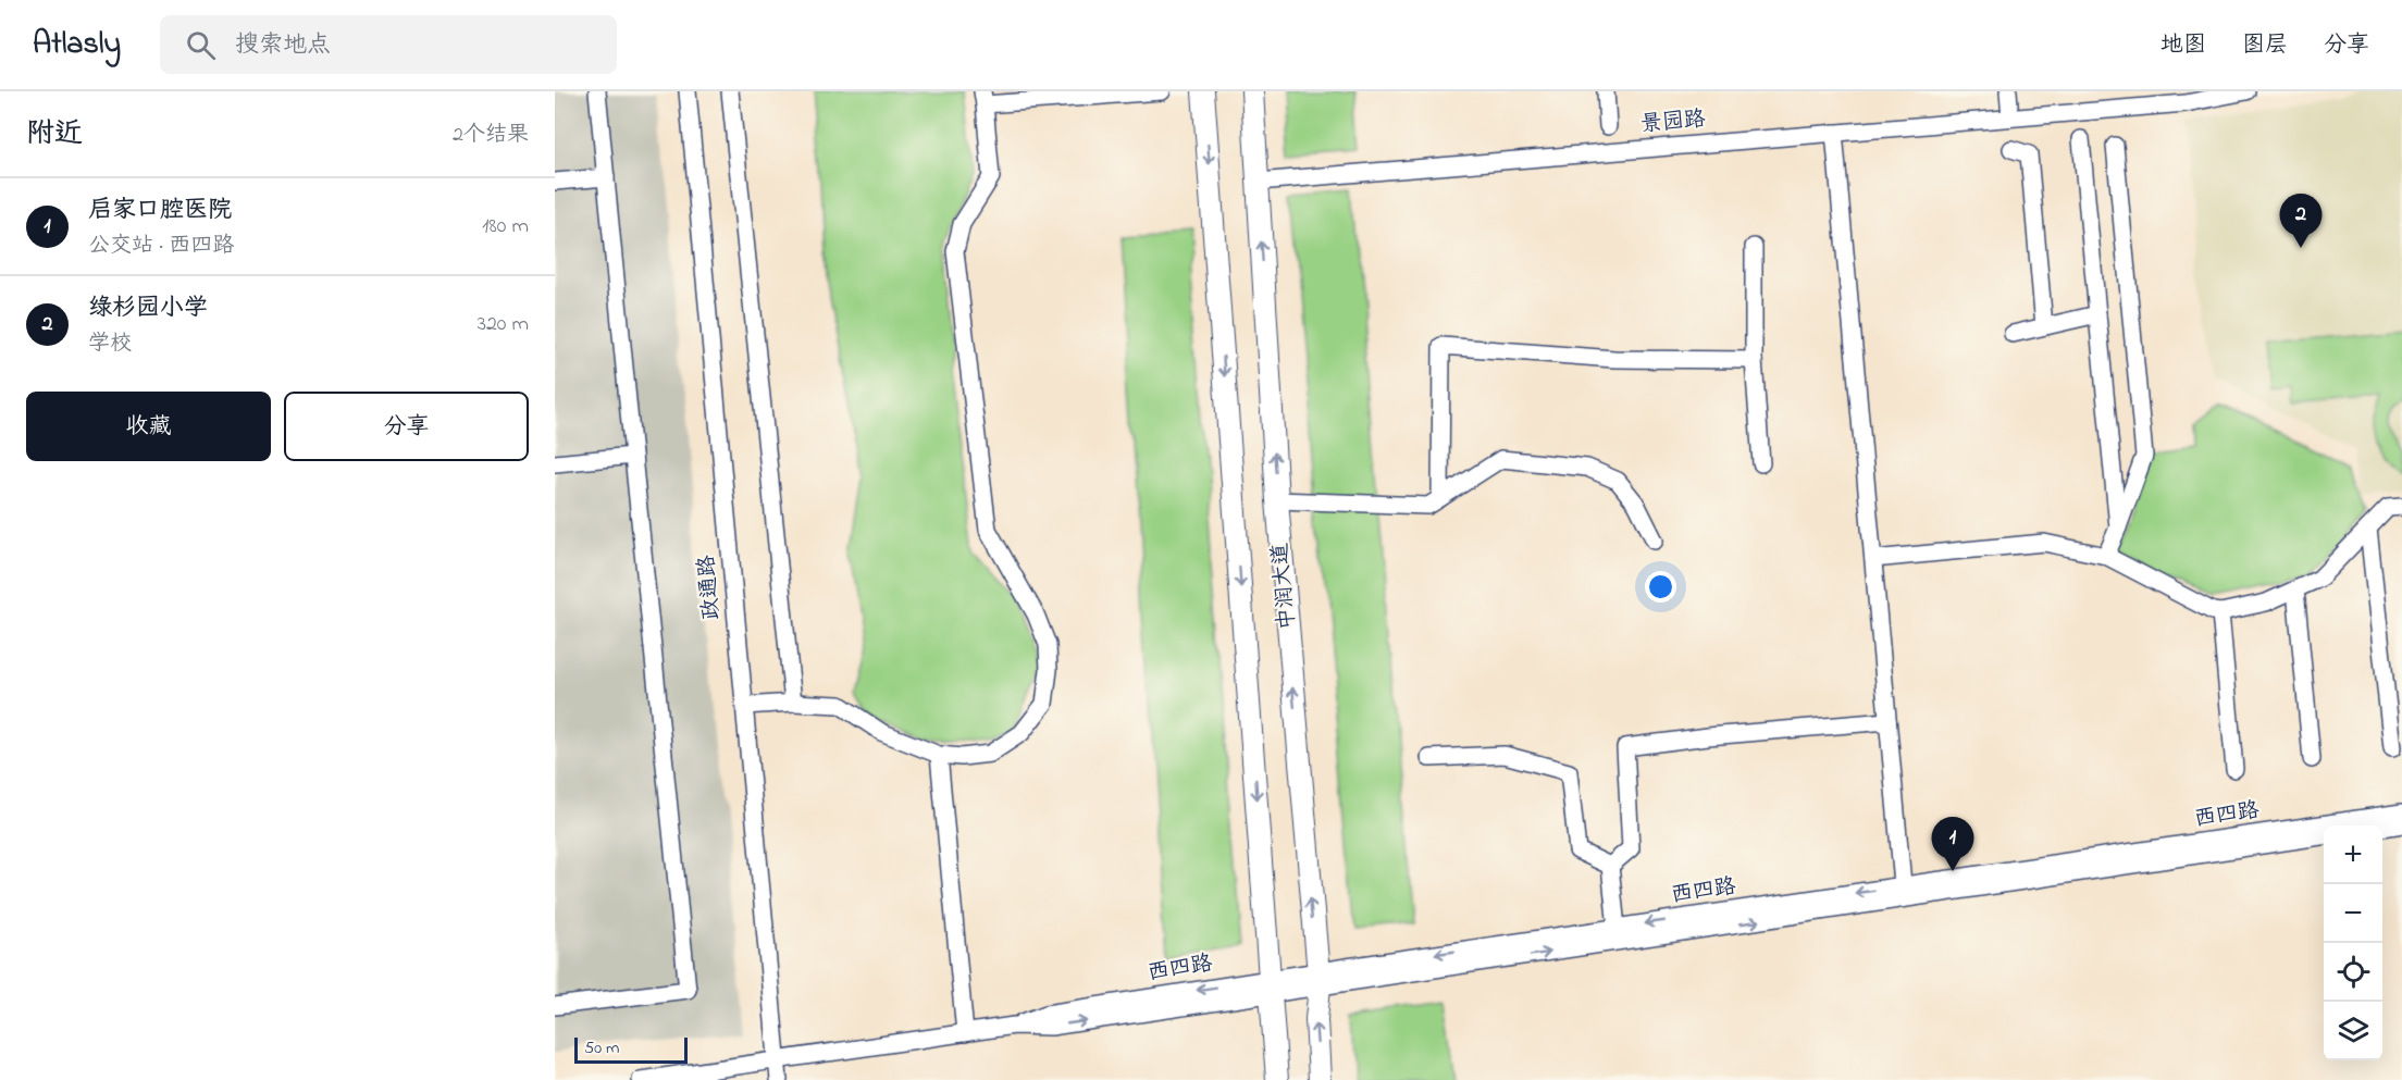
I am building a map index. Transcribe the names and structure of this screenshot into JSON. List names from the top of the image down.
{
  "streets": {
    "main road": ["中润大道"],
    "street": ["景园路", "政通路", "西四路"]
  },
  "crossings": [
    ["景园路", "中润大道"],
    ["中润大道", "西四路"],
    ["政通路", "西四路"]
  ],
  "scale_bar": "50 m",
  "page": {
    "header": "Atlasly",
    "search": "搜索地点",
    "nav": ["地图", "图层", "分享"],
    "heading": ["附近", "2个结果"],
    "list": [
      {
        "mark": "1",
        "name": "启家口腔医院",
        "note": "公交站 · 西四路",
        "value": "180 m"
      },
      {
        "mark": "2",
        "name": "绿杉园小学",
        "note": "学校",
        "value": "320 m"
      }
    ],
    "pins": ["2", "1"],
    "buttons": ["收藏", "分享"],
    "map_buttons": ["+", "−"],
    "scale": "50 m"
  }
}
